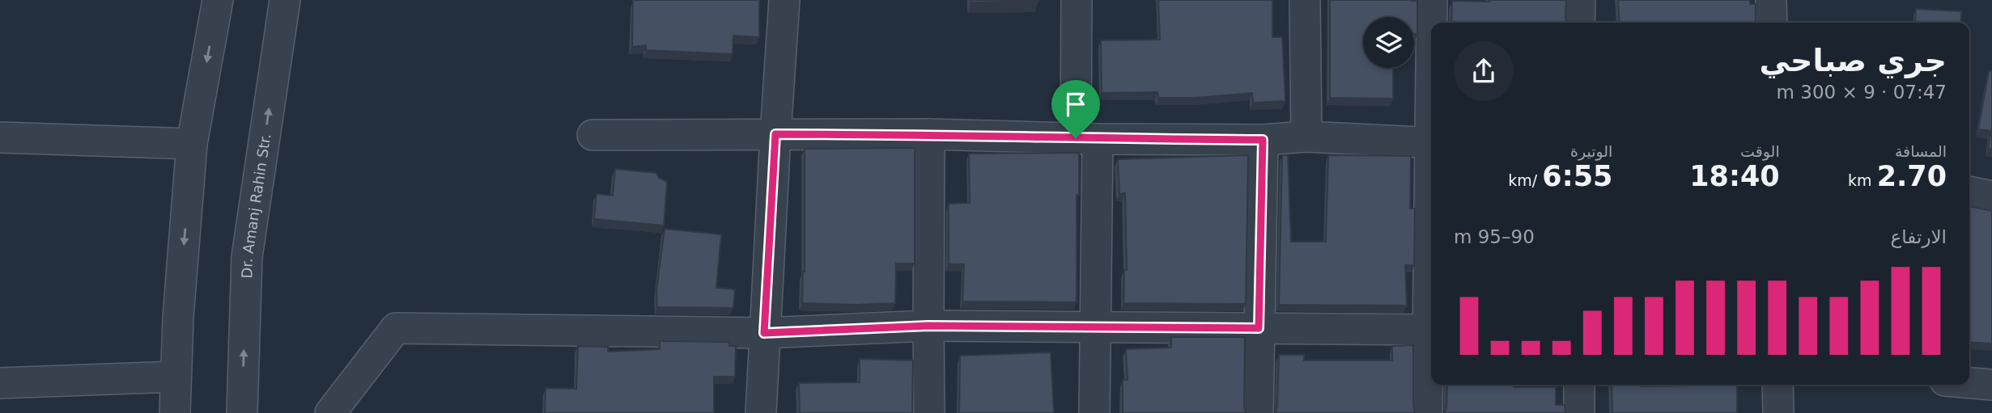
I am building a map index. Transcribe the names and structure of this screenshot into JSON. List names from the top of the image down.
{
  "streets": {
    "street": ["Dr. Amanj Rahin Str."]
  },
  "page": {
    "heading": ["جري صباحي", "07:47 · 9 × 300 m"],
    "stats": [
      ["المسافة", "2.70 km"],
      ["الوقت", "18:40"],
      ["الوتيرة", "6:55 /km"]
    ],
    "chart": ["الارتفاع", "90–95 m"]
  }
}
